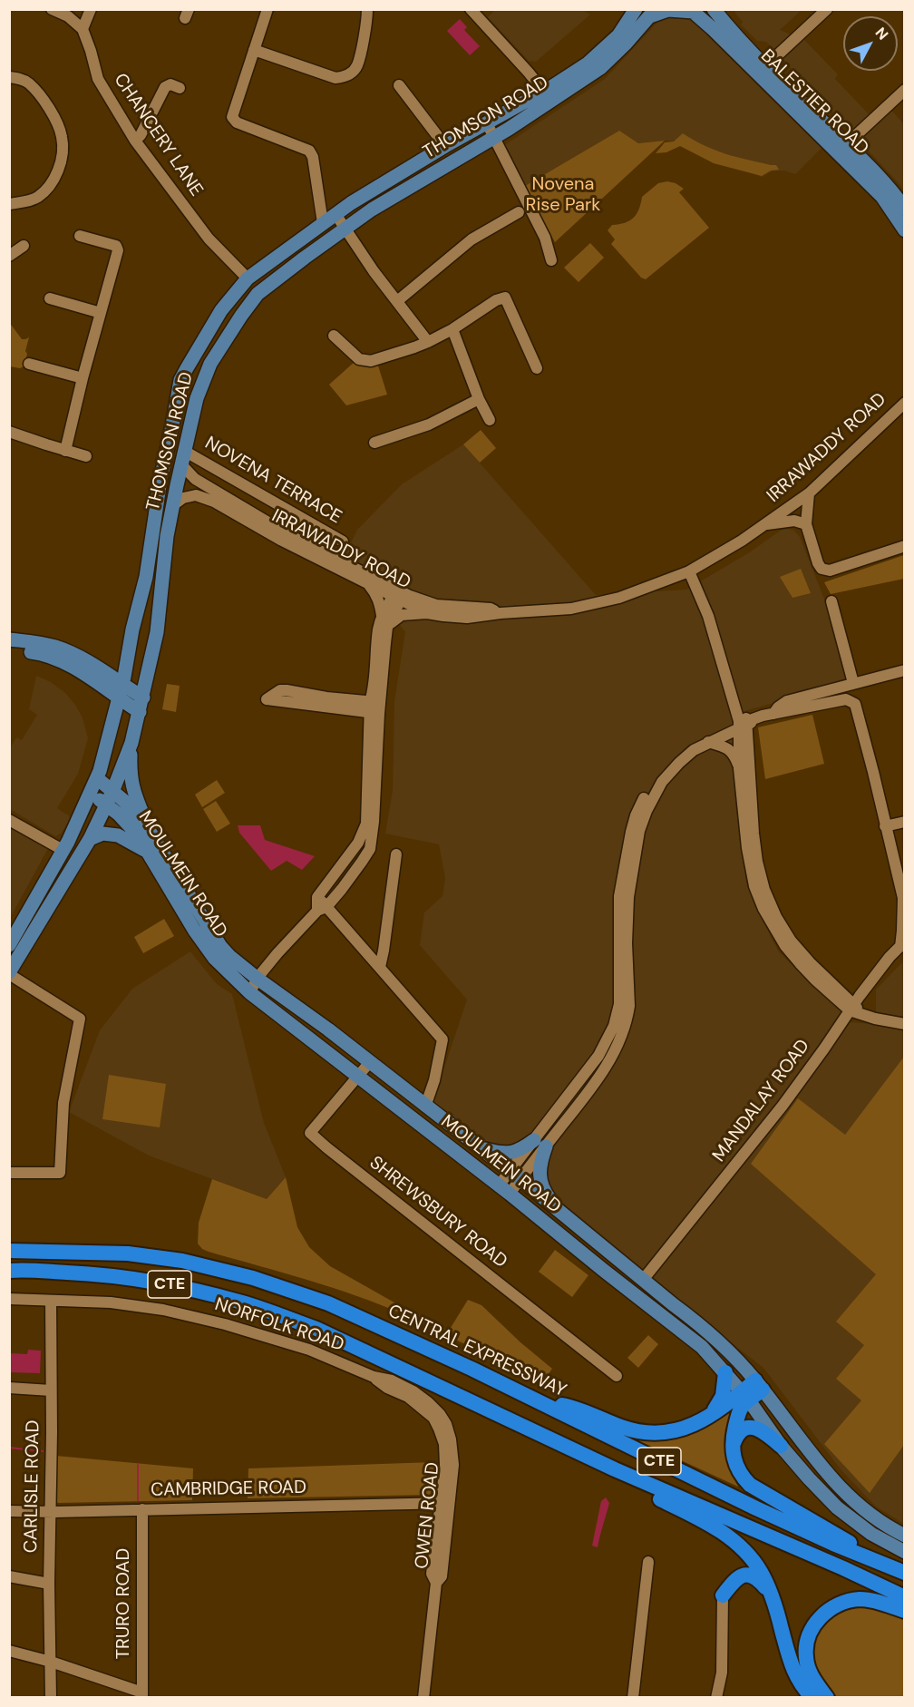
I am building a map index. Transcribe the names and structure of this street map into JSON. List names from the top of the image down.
{
  "streets": {
    "highway": ["CTE", "CENTRAL EXPRESSWAY"],
    "main road": ["BALESTIER ROAD", "THOMSON ROAD", "MOULMEIN ROAD"],
    "street": [
      "CHANCERY LANE",
      "IRRAWADDY ROAD",
      "NOVENA TERRACE",
      "MANDALAY ROAD",
      "SHREWSBURY ROAD",
      "NORFOLK ROAD",
      "CARLISLE ROAD",
      "CAMBRIDGE ROAD",
      "OWEN ROAD",
      "TRURO ROAD"
    ]
  },
  "crossings": [
    ["THOMSON ROAD", "CHANCERY LANE"],
    ["THOMSON ROAD", "IRRAWADDY ROAD"],
    ["THOMSON ROAD", "NOVENA TERRACE"],
    ["THOMSON ROAD", "MOULMEIN ROAD"],
    ["IRRAWADDY ROAD", "NOVENA TERRACE"],
    ["MOULMEIN ROAD", "MANDALAY ROAD"],
    ["MOULMEIN ROAD", "SHREWSBURY ROAD"],
    ["NORFOLK ROAD", "CARLISLE ROAD"],
    ["NORFOLK ROAD", "OWEN ROAD"],
    ["CARLISLE ROAD", "CAMBRIDGE ROAD"],
    ["CAMBRIDGE ROAD", "OWEN ROAD"],
    ["CAMBRIDGE ROAD", "TRURO ROAD"]
  ],
  "parks": ["Novena Rise Park"],
  "north": "top right"
}
